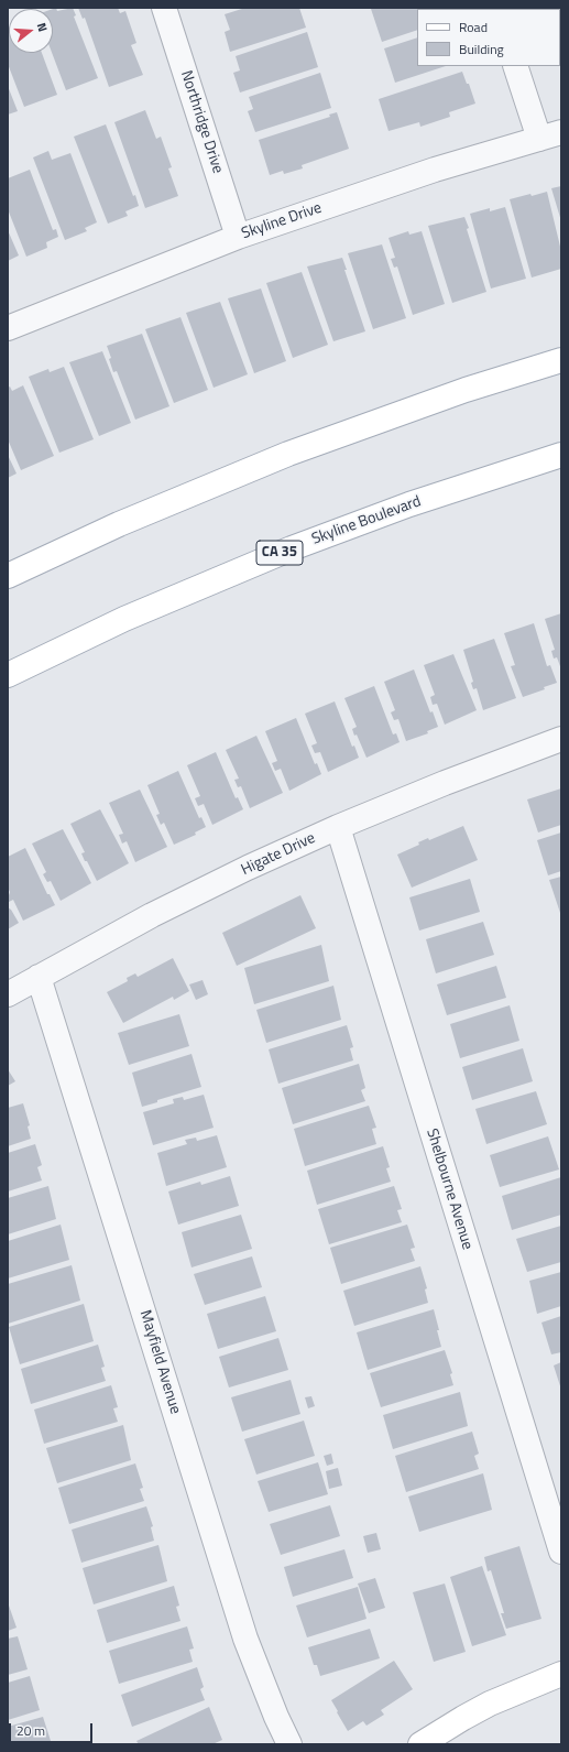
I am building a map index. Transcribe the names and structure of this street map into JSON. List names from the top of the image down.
{
  "streets": {
    "main road": ["Skyline Boulevard", "CA 35"],
    "street": [
      "Northridge Drive",
      "Skyline Drive",
      "Higate Drive",
      "Shelbourne Avenue",
      "Mayfield Avenue"
    ]
  },
  "crossings": [
    ["Northridge Drive", "Skyline Drive"],
    ["Higate Drive", "Shelbourne Avenue"],
    ["Higate Drive", "Mayfield Avenue"]
  ],
  "legend": ["Road", "Building"],
  "scale_bar": "20 m",
  "north": "right"
}
